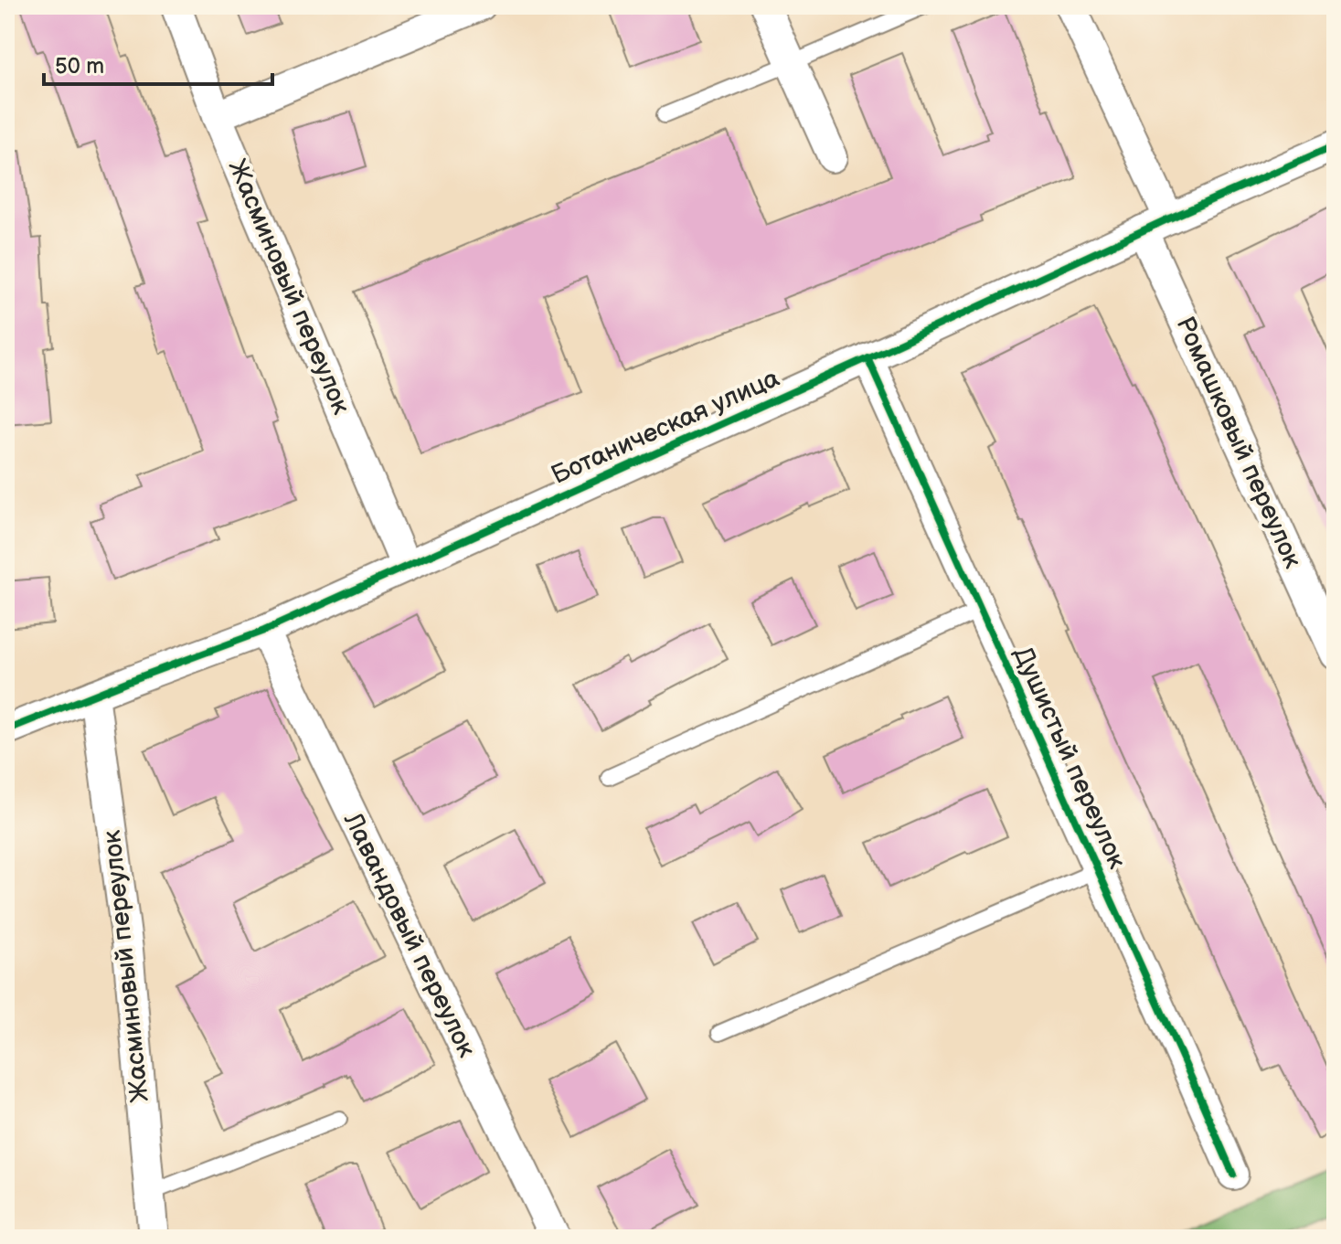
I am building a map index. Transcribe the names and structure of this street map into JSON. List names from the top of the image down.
{
  "streets": {
    "street": [
      "Жасминовый переулок",
      "Ботаническая улица",
      "Ромашковый переулок",
      "Душистый переулок",
      "Лавандовый переулок"
    ]
  },
  "crossings": [
    ["Жасминовый переулок", "Ботаническая улица"],
    ["Ботаническая улица", "Ромашковый переулок"],
    ["Ботаническая улица", "Душистый переулок"],
    ["Ботаническая улица", "Лавандовый переулок"]
  ],
  "scale_bar": "50 m"
}
